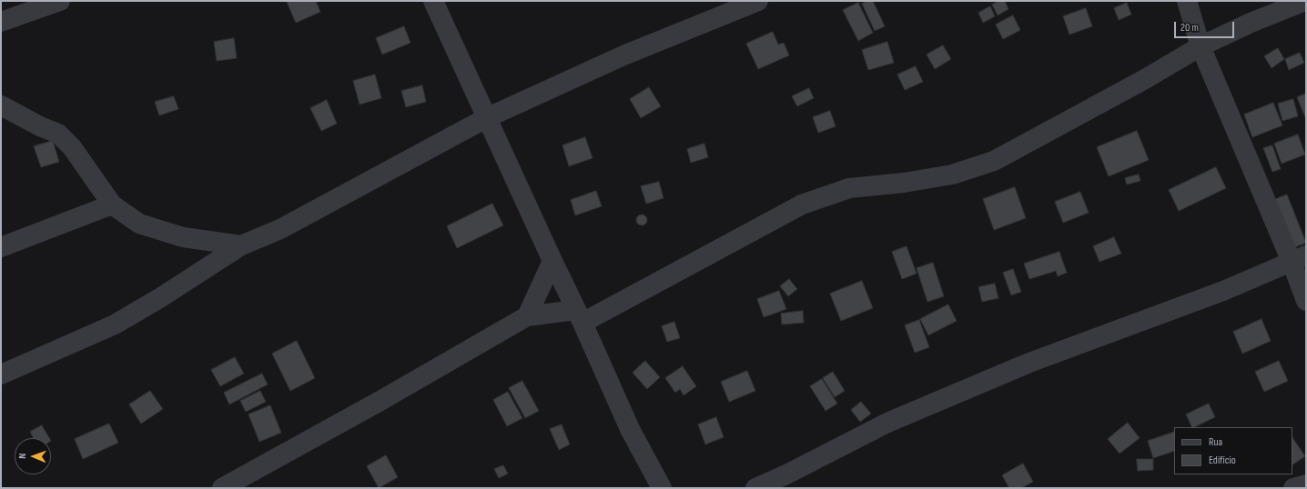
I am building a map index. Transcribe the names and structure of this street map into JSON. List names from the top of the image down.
{
  "legend": ["Rua", "Edifício"],
  "scale_bar": "20 m",
  "north": "left"
}
